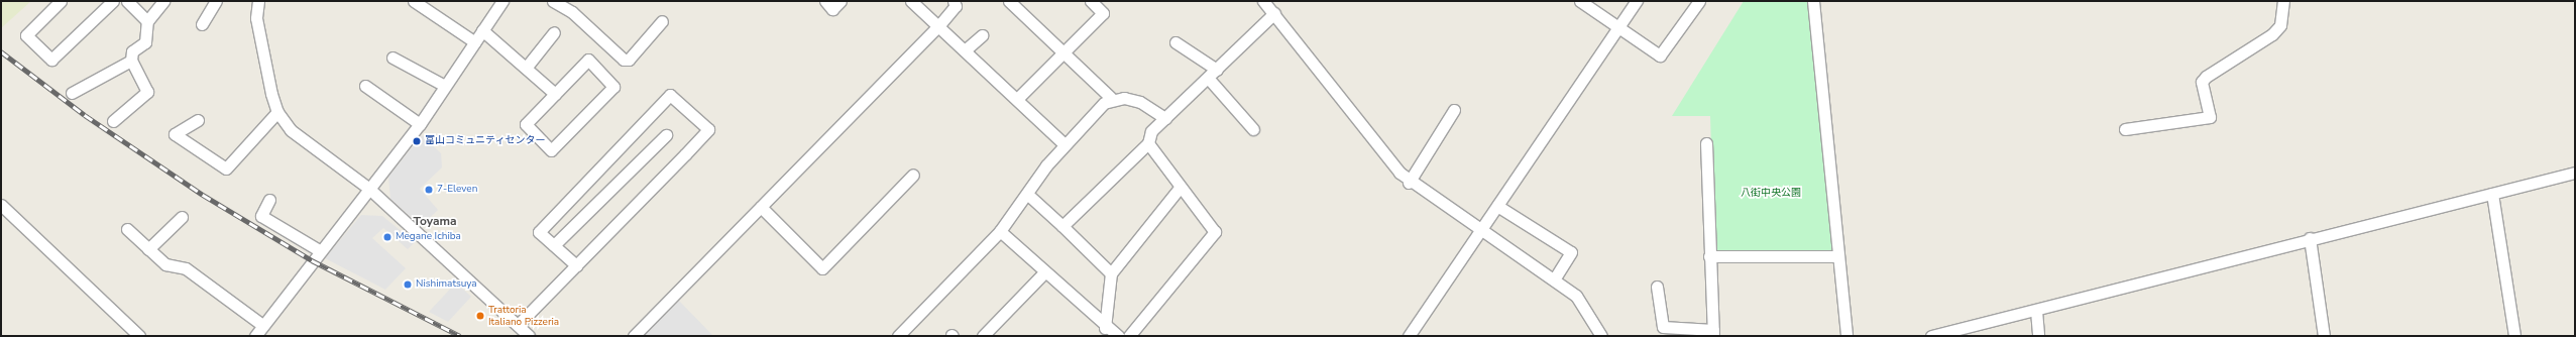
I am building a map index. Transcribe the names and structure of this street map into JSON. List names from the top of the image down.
{
  "districts": ["Toyama"],
  "parks": ["八街中央公園"],
  "places": [
    "富山コミュニティセンター",
    "7-Eleven",
    "Megane Ichiba",
    "Nishimatsuya",
    "Trattoria Italiano Pizzeria"
  ]
}
